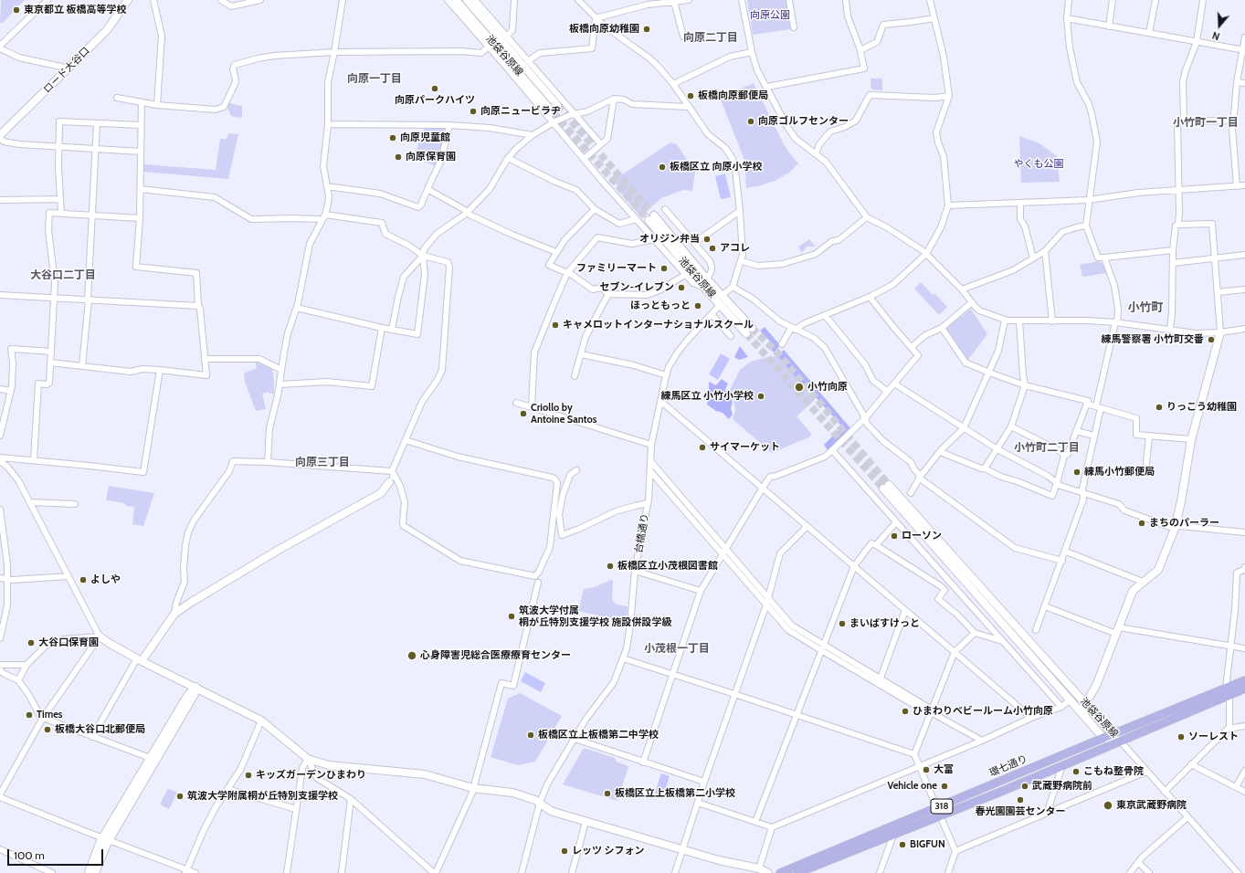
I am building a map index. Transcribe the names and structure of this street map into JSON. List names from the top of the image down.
{
  "streets": {
    "main road": ["環七通り", "318"],
    "street": ["池袋谷原線", "ロード大谷口", "台橋通り"]
  },
  "crossings": [
    ["池袋谷原線", "台橋通り"],
    ["池袋谷原線", "環七通り"]
  ],
  "districts": [
    "向原二丁目",
    "向原一丁目",
    "小竹町一丁目",
    "大谷口二丁目",
    "小竹町",
    "小竹町二丁目",
    "向原三丁目",
    "小茂根一丁目"
  ],
  "parks": ["向原公園", "やくも公園"],
  "places": [
    "東京都立 板橋高等学校",
    "板橋向原幼稚園",
    "向原パークハイツ",
    "板橋向原郵便局",
    "向原ニュービラヂ",
    "向原ゴルフセンター",
    "向原児童館",
    "向原保育園",
    "板橋区立 向原小学校",
    "オリジン弁当",
    "アコレ",
    "ファミリーマート",
    "セブン-イレブン",
    "ほっともっと",
    "キャメロットインターナショナルスクール",
    "練馬警察署 小竹町交番",
    "小竹向原",
    "練馬区立 小竹小学校",
    "りっこう幼稚園",
    "Criollo by Antoine Santos",
    "サイマーケット",
    "練馬小竹郵便局",
    "まちのパーラー",
    "ローソン",
    "板橋区立小茂根図書館",
    "よしや",
    "筑波大学付属 桐が丘特別支援学校 施設併設学級",
    "まいばすけっと",
    "大谷口保育園",
    "心身障害児総合医療療育センター",
    "ひまわりベビールーム小竹向原",
    "Times",
    "板橋大谷口北郵便局",
    "板橋区立上板橋第二中学校",
    "ソーレスト",
    "大富",
    "こもね整骨院",
    "キッズガーデンひまわり",
    "Vehicle one",
    "武蔵野病院前",
    "板橋区立上板橋第二小学校",
    "筑波大学附属桐が丘特別支援学校",
    "春光園園芸センター",
    "東京武蔵野病院",
    "BIGFUN",
    "レッツ シフォン"
  ],
  "scale_bar": "100 m",
  "north": "bottom"
}
